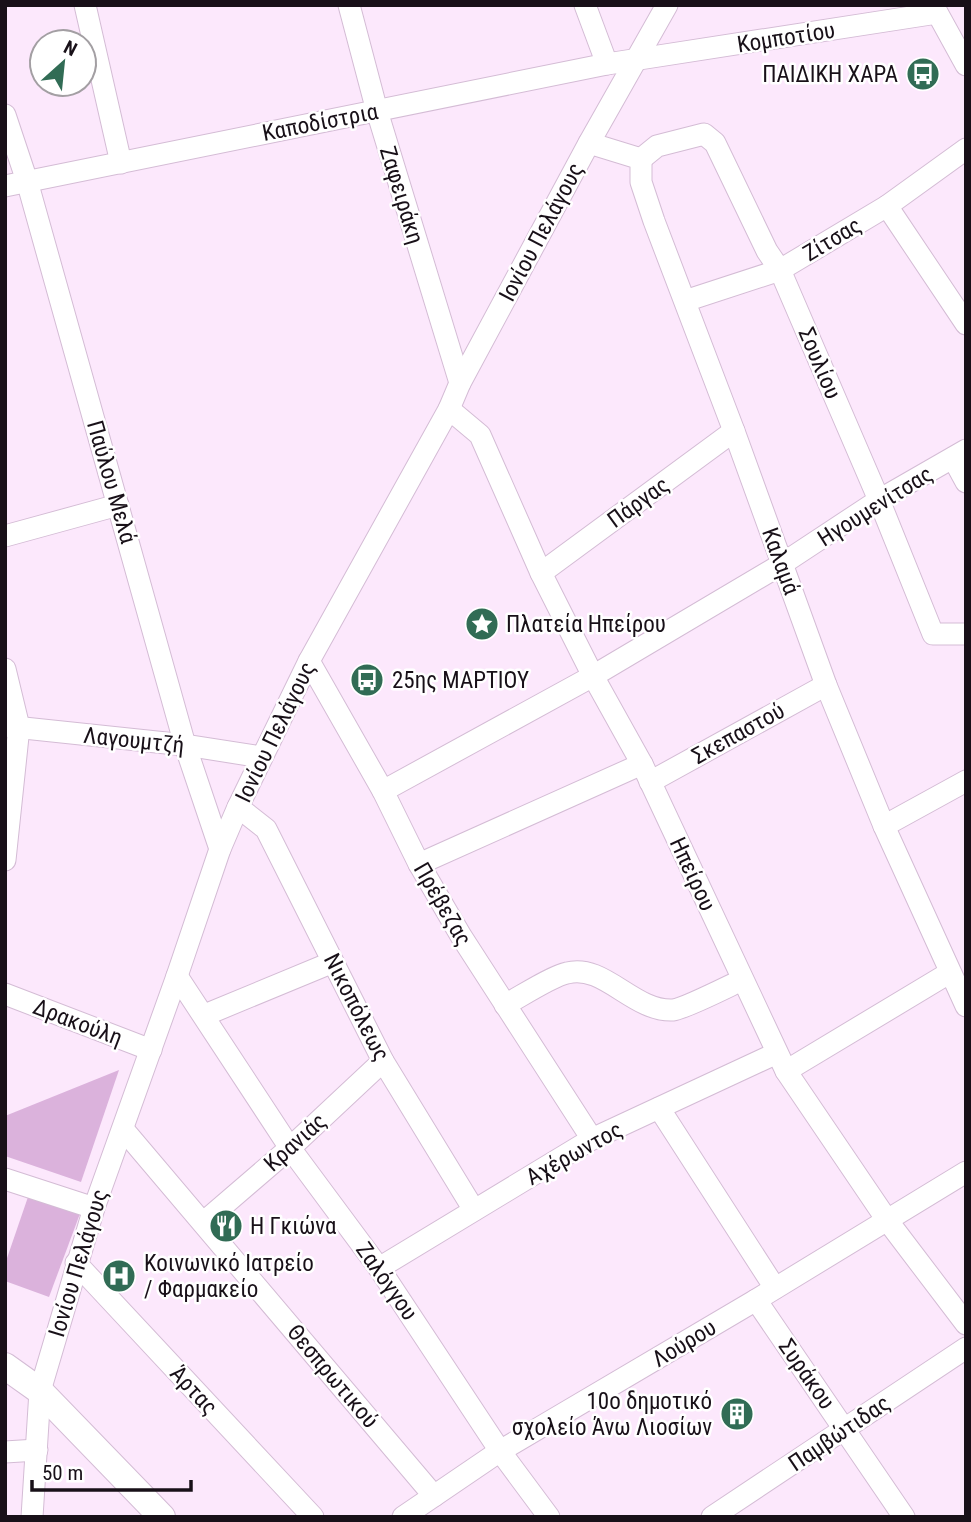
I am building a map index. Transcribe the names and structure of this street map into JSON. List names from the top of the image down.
{
  "streets": {
    "street": [
      "Κομποτίου",
      "Καποδίστρια",
      "Ζαφειράκη",
      "Ιονίου Πελάγους",
      "Ζίτσας",
      "Σουλίου",
      "Παύλου Μελά",
      "Πάργας",
      "Ηγουμενίτσας",
      "Καλαμά",
      "Σκεπαστού",
      "Λαγουμτζή",
      "Ηπείρου",
      "Πρέβεζας",
      "Νικοπόλεως",
      "Δρακούλη",
      "Κρανιάς",
      "Αχέρωντος",
      "Ζαλόγγου",
      "Λούρου",
      "Συράκου",
      "Θεσπρωτικού",
      "Άρτας",
      "Παμβώτιδας"
    ]
  },
  "crossings": [
    ["Κομποτίου", "Καποδίστρια"],
    ["Κομποτίου", "Ιονίου Πελάγους"],
    ["Καποδίστρια", "Ζαφειράκη"],
    ["Καποδίστρια", "Ιονίου Πελάγους"],
    ["Καποδίστρια", "Παύλου Μελά"],
    ["Ζαφειράκη", "Ιονίου Πελάγους"],
    ["Ιονίου Πελάγους", "Παύλου Μελά"],
    ["Ιονίου Πελάγους", "Λαγουμτζή"],
    ["Ιονίου Πελάγους", "Ηπείρου"],
    ["Ιονίου Πελάγους", "Πρέβεζας"],
    ["Ιονίου Πελάγους", "Νικοπόλεως"],
    ["Ιονίου Πελάγους", "Δρακούλη"],
    ["Ιονίου Πελάγους", "Ζαλόγγου"],
    ["Ιονίου Πελάγους", "Θεσπρωτικού"],
    ["Ιονίου Πελάγους", "Άρτας"],
    ["Ζίτσας", "Σουλίου"],
    ["Ζίτσας", "Καλαμά"],
    ["Σουλίου", "Ηγουμενίτσας"],
    ["Σουλίου", "Καλαμά"],
    ["Παύλου Μελά", "Λαγουμτζή"],
    ["Πάργας", "Καλαμά"],
    ["Πάργας", "Ηπείρου"],
    ["Ηγουμενίτσας", "Καλαμά"],
    ["Ηγουμενίτσας", "Ηπείρου"],
    ["Ηγουμενίτσας", "Πρέβεζας"],
    ["Καλαμά", "Σκεπαστού"],
    ["Καλαμά", "Αχέρωντος"],
    ["Σκεπαστού", "Ηπείρου"],
    ["Σκεπαστού", "Πρέβεζας"],
    ["Ηπείρου", "Αχέρωντος"],
    ["Ηπείρου", "Λούρου"],
    ["Πρέβεζας", "Αχέρωντος"],
    ["Νικοπόλεως", "Κρανιάς"],
    ["Νικοπόλεως", "Αχέρωντος"],
    ["Κρανιάς", "Ζαλόγγου"],
    ["Κρανιάς", "Θεσπρωτικού"],
    ["Αχέρωντος", "Ζαλόγγου"],
    ["Ζαλόγγου", "Λούρου"],
    ["Λούρου", "Συράκου"],
    ["Λούρου", "Θεσπρωτικού"],
    ["Συράκου", "Παμβώτιδας"]
  ],
  "places": {
    "bus stop": ["ΠΑΙΔΙΚΗ ΧΑΡΑ", "25ης ΜΑΡΤΙΟΥ"],
    "place": ["Πλατεία Ηπείρου"],
    "restaurant": ["Η Γκιώνα"],
    "hospital": ["Κοινωνικό Ιατρείο / Φαρμακείο"],
    "building": ["10ο δημοτικό σχολείο Άνω Λιοσίων"]
  },
  "scale_bar": "50 m",
  "north": "top right"
}
